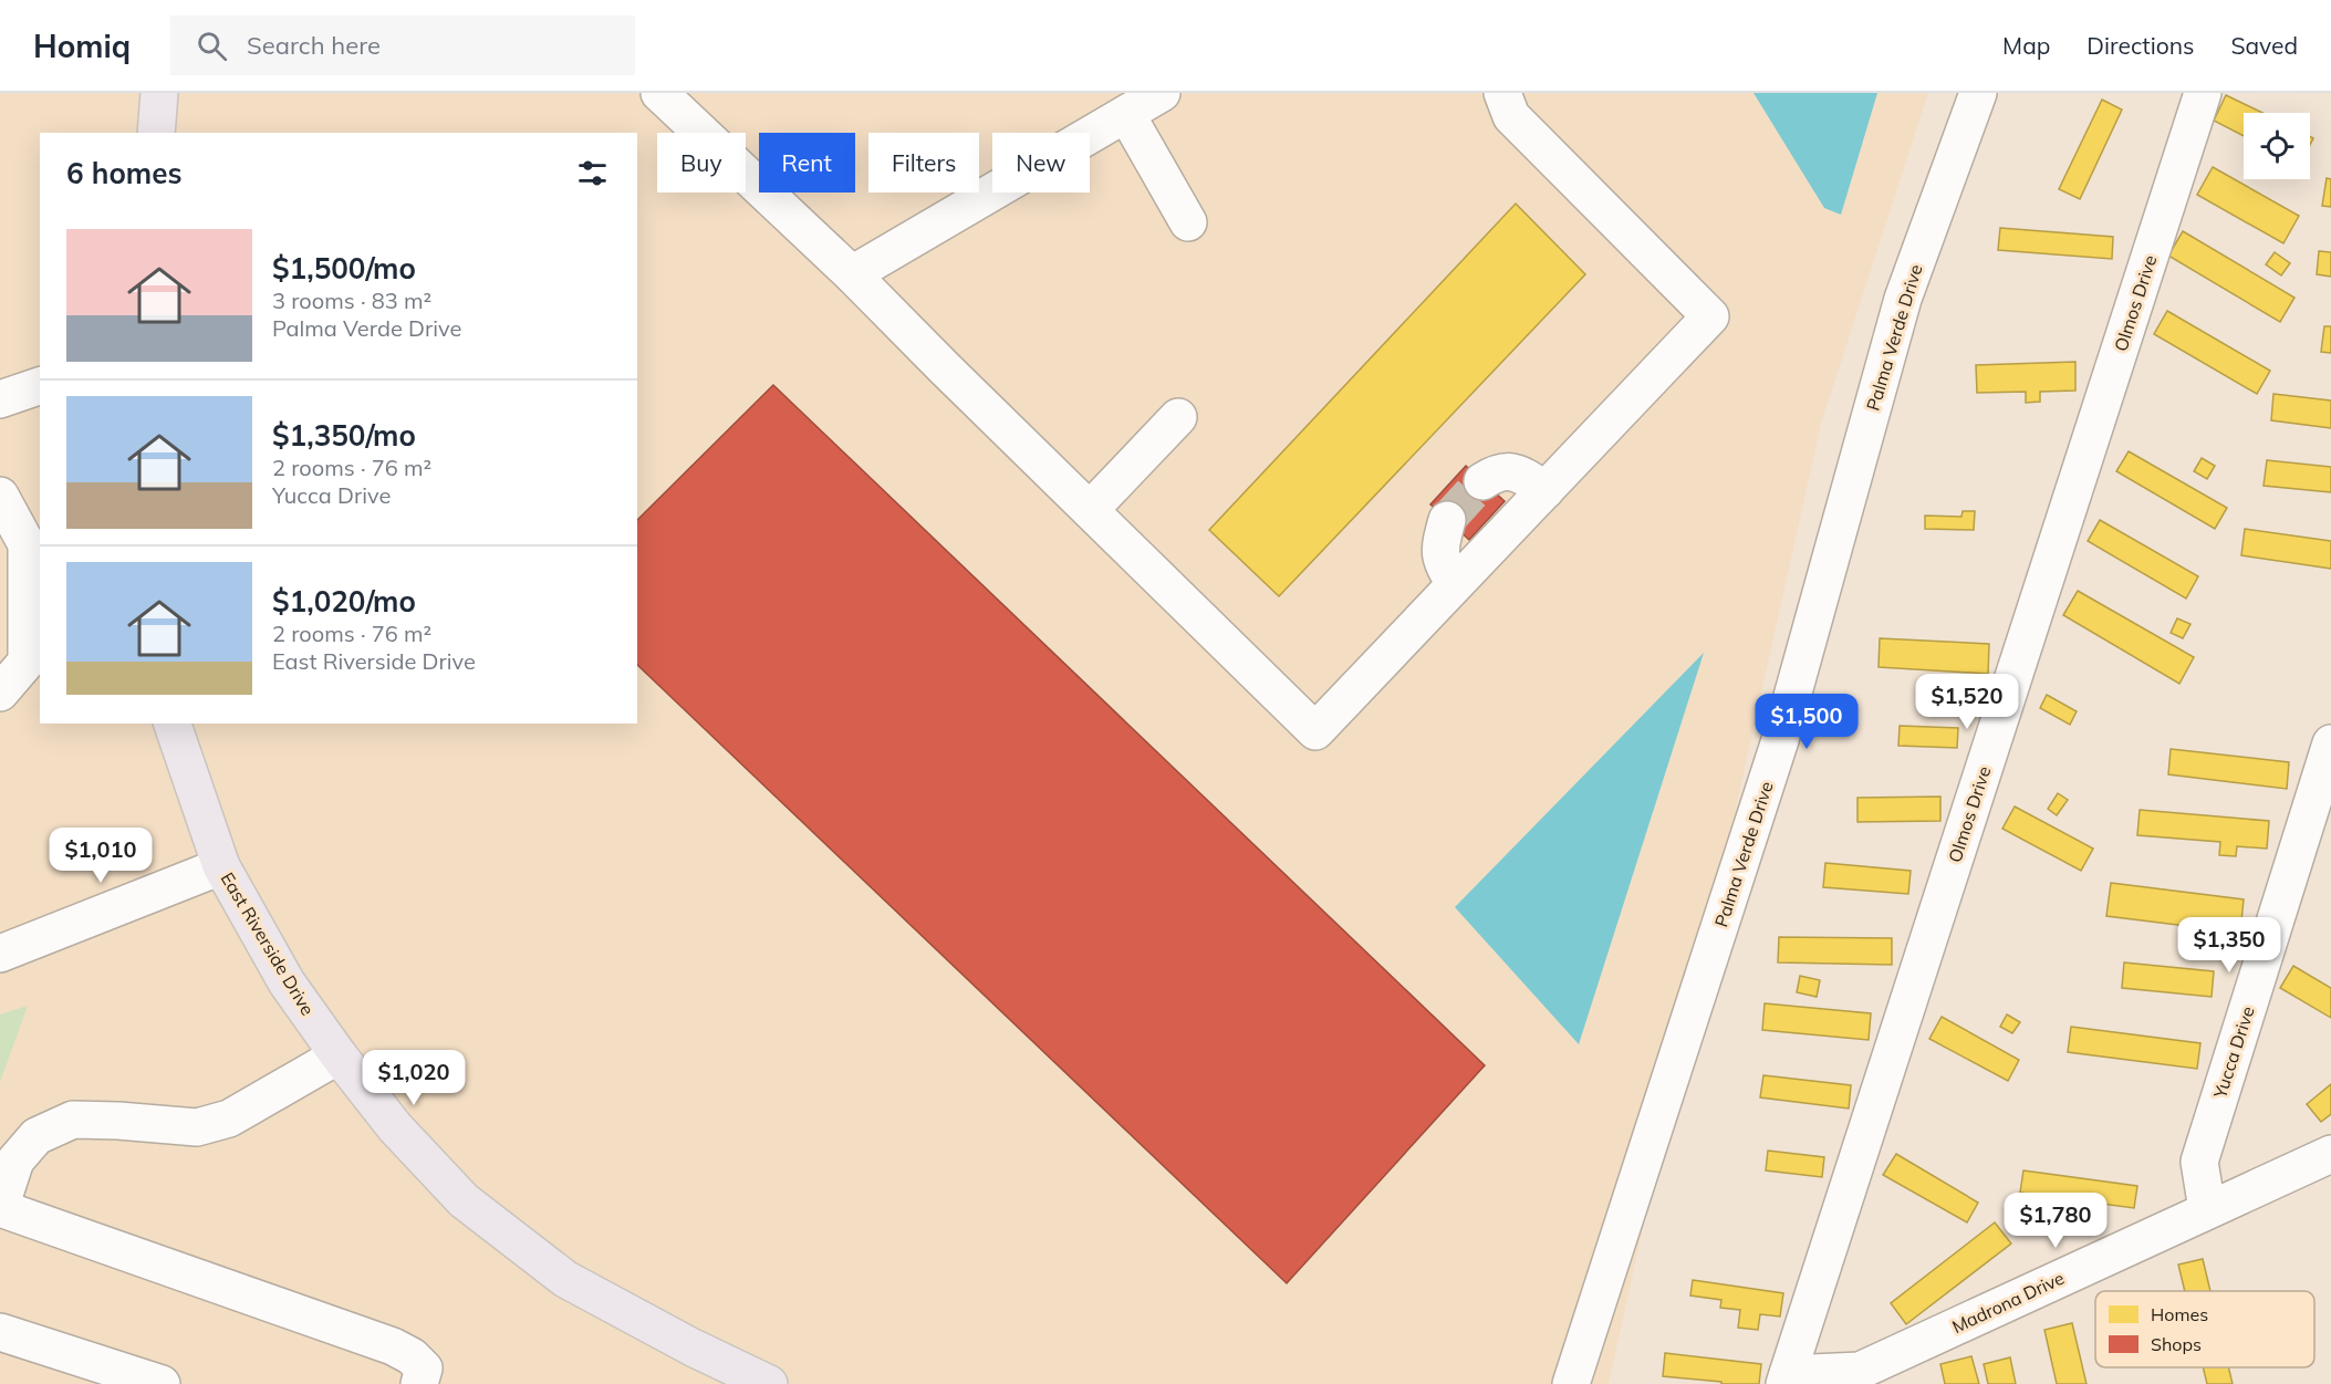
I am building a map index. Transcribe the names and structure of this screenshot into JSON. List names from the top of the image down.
{
  "streets": {
    "main road": ["East Riverside Drive"],
    "street": [
      "Olmos Drive",
      "Palma Verde Drive",
      "Yucca Drive",
      "Madrona Drive"
    ]
  },
  "crossings": [
    ["Olmos Drive", "Madrona Drive"],
    ["Yucca Drive", "Madrona Drive"]
  ],
  "legend": ["Homes", "Shops"],
  "page": {
    "header": "Homiq",
    "search": "Search here",
    "nav": ["Map", "Directions", "Saved"],
    "chip": [
      "Buy",
      "Rent",
      "Filters",
      "New"
    ],
    "heading": "6 homes",
    "list": [
      {
        "name": "$1,500/mo",
        "note": "3 rooms · 83 m² · Palma Verde Drive"
      },
      {
        "name": "$1,350/mo",
        "note": "2 rooms · 76 m² · Yucca Drive"
      },
      {
        "name": "$1,020/mo",
        "note": "2 rooms · 76 m² · East Riverside Drive"
      }
    ],
    "price": [
      "$1,520",
      "$1,500",
      "$1,010",
      "$1,350",
      "$1,020",
      "$1,780"
    ]
  }
}
